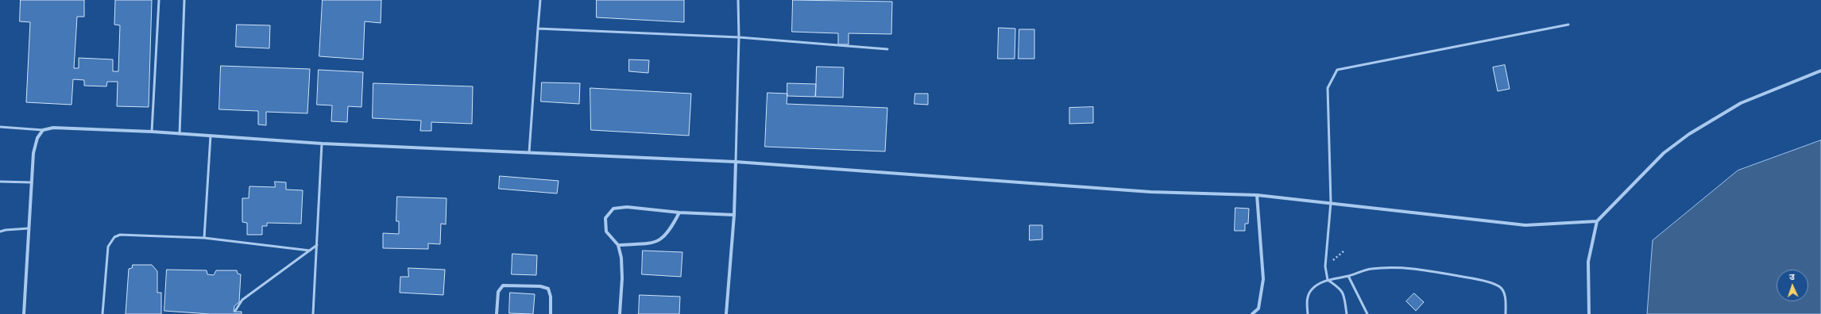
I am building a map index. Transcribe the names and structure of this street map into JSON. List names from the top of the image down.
{
  "north": "top"
}
